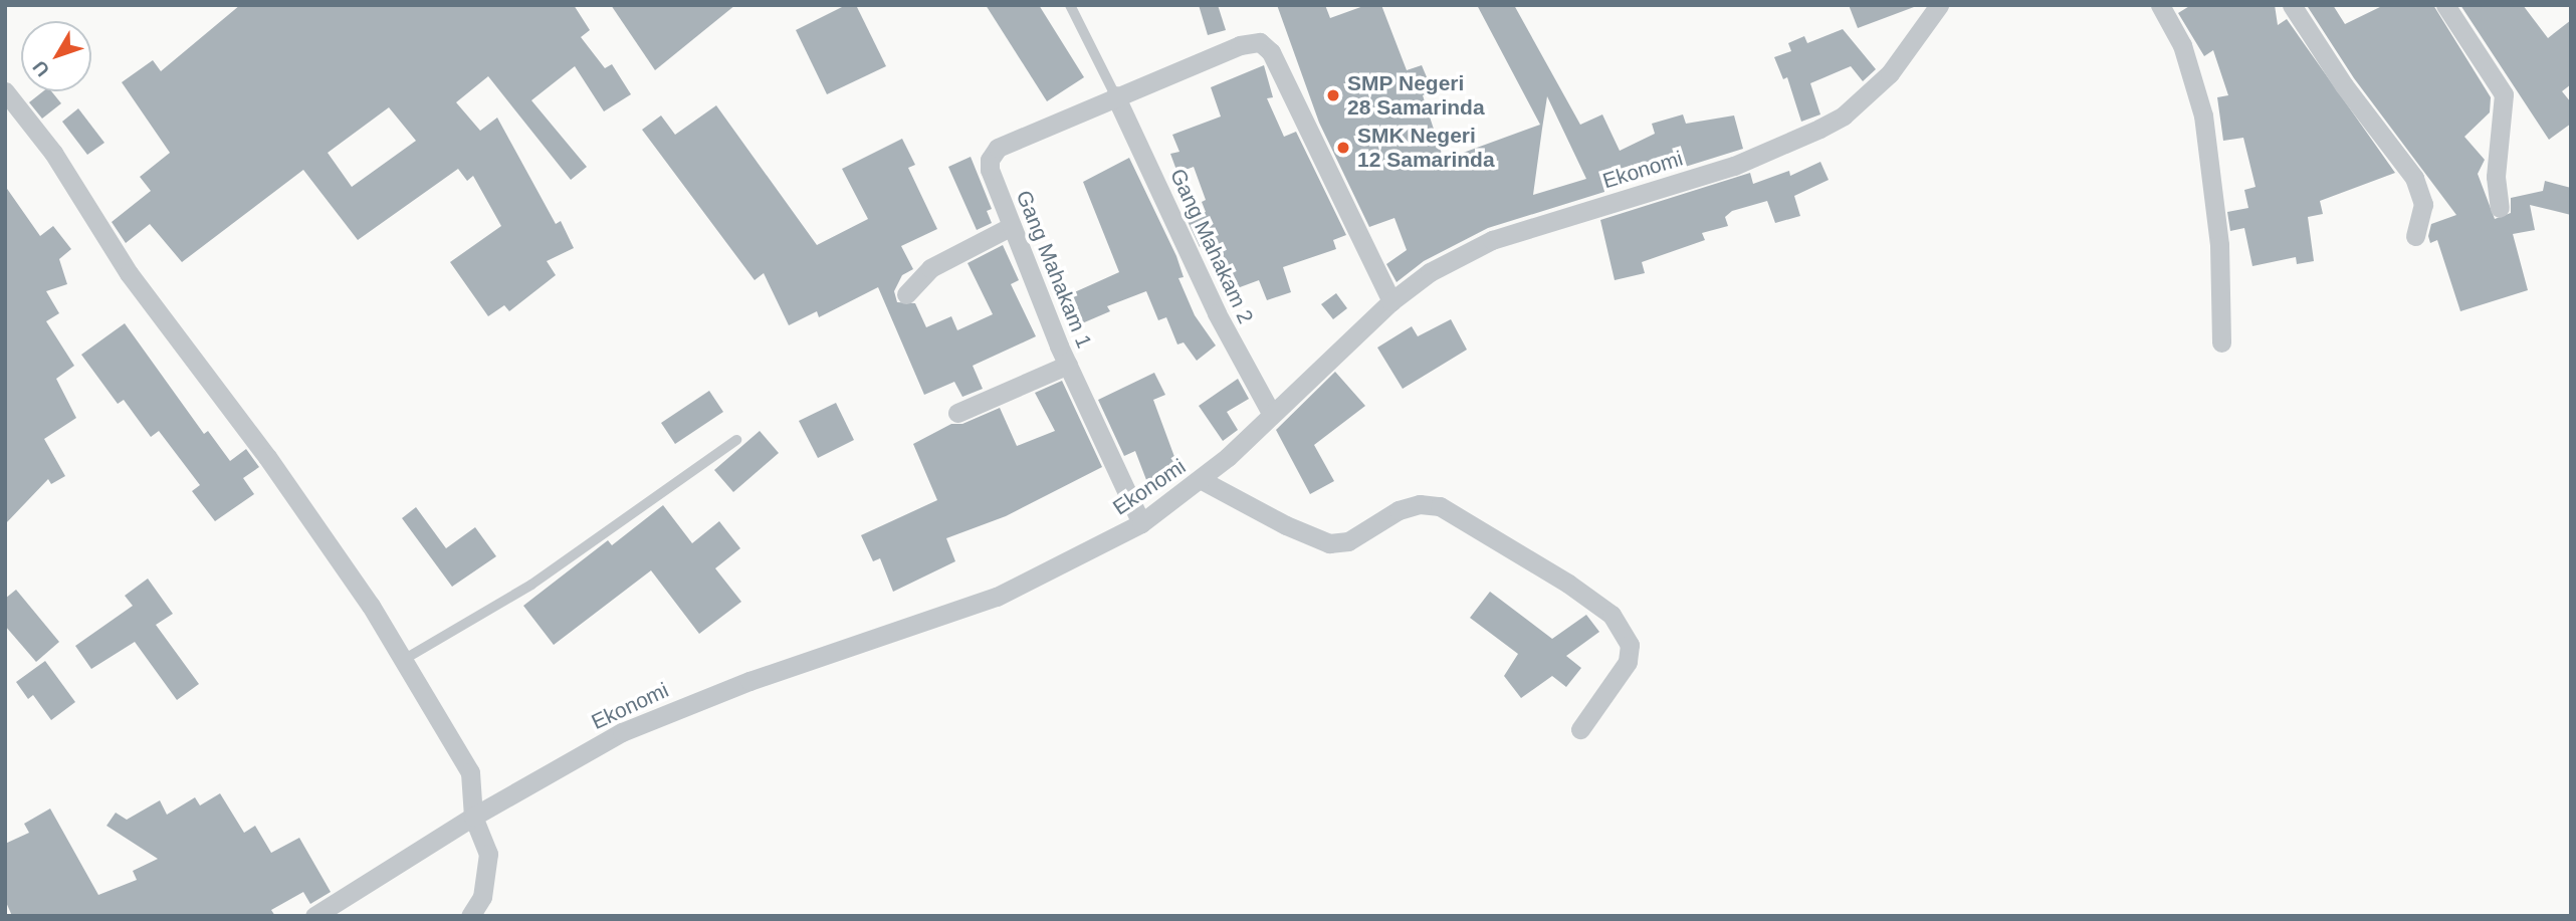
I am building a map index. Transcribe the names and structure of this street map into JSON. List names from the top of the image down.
{
  "streets": {
    "street": ["Ekonomi", "Gang Mahakam 2", "Gang Mahakam 1"]
  },
  "crossings": [
    ["Ekonomi", "Gang Mahakam 2"],
    ["Ekonomi", "Gang Mahakam 1"],
    ["Gang Mahakam 2", "Gang Mahakam 1"]
  ],
  "places": ["SMP Negeri 28 Samarinda", "SMK Negeri 12 Samarinda"],
  "north": "bottom left"
}
